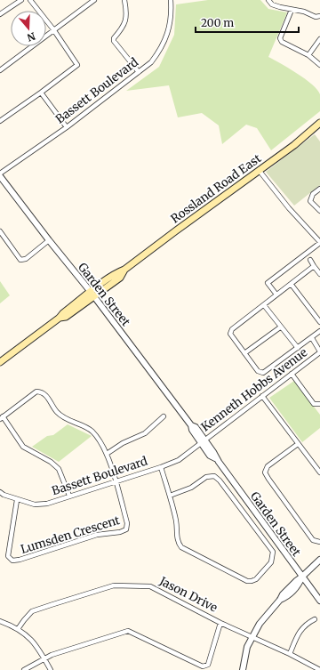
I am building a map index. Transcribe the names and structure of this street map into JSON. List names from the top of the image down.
{
  "streets": {
    "main road": ["Rossland Road East"],
    "street": [
      "Bassett Boulevard",
      "Garden Street",
      "Kenneth Hobbs Avenue",
      "Lumsden Crescent",
      "Jason Drive"
    ]
  },
  "crossings": [
    ["Bassett Boulevard", "Garden Street"],
    ["Bassett Boulevard", "Kenneth Hobbs Avenue"],
    ["Bassett Boulevard", "Lumsden Crescent"],
    ["Rossland Road East", "Garden Street"],
    ["Garden Street", "Kenneth Hobbs Avenue"]
  ],
  "scale_bar": "200 m",
  "north": "bottom"
}
